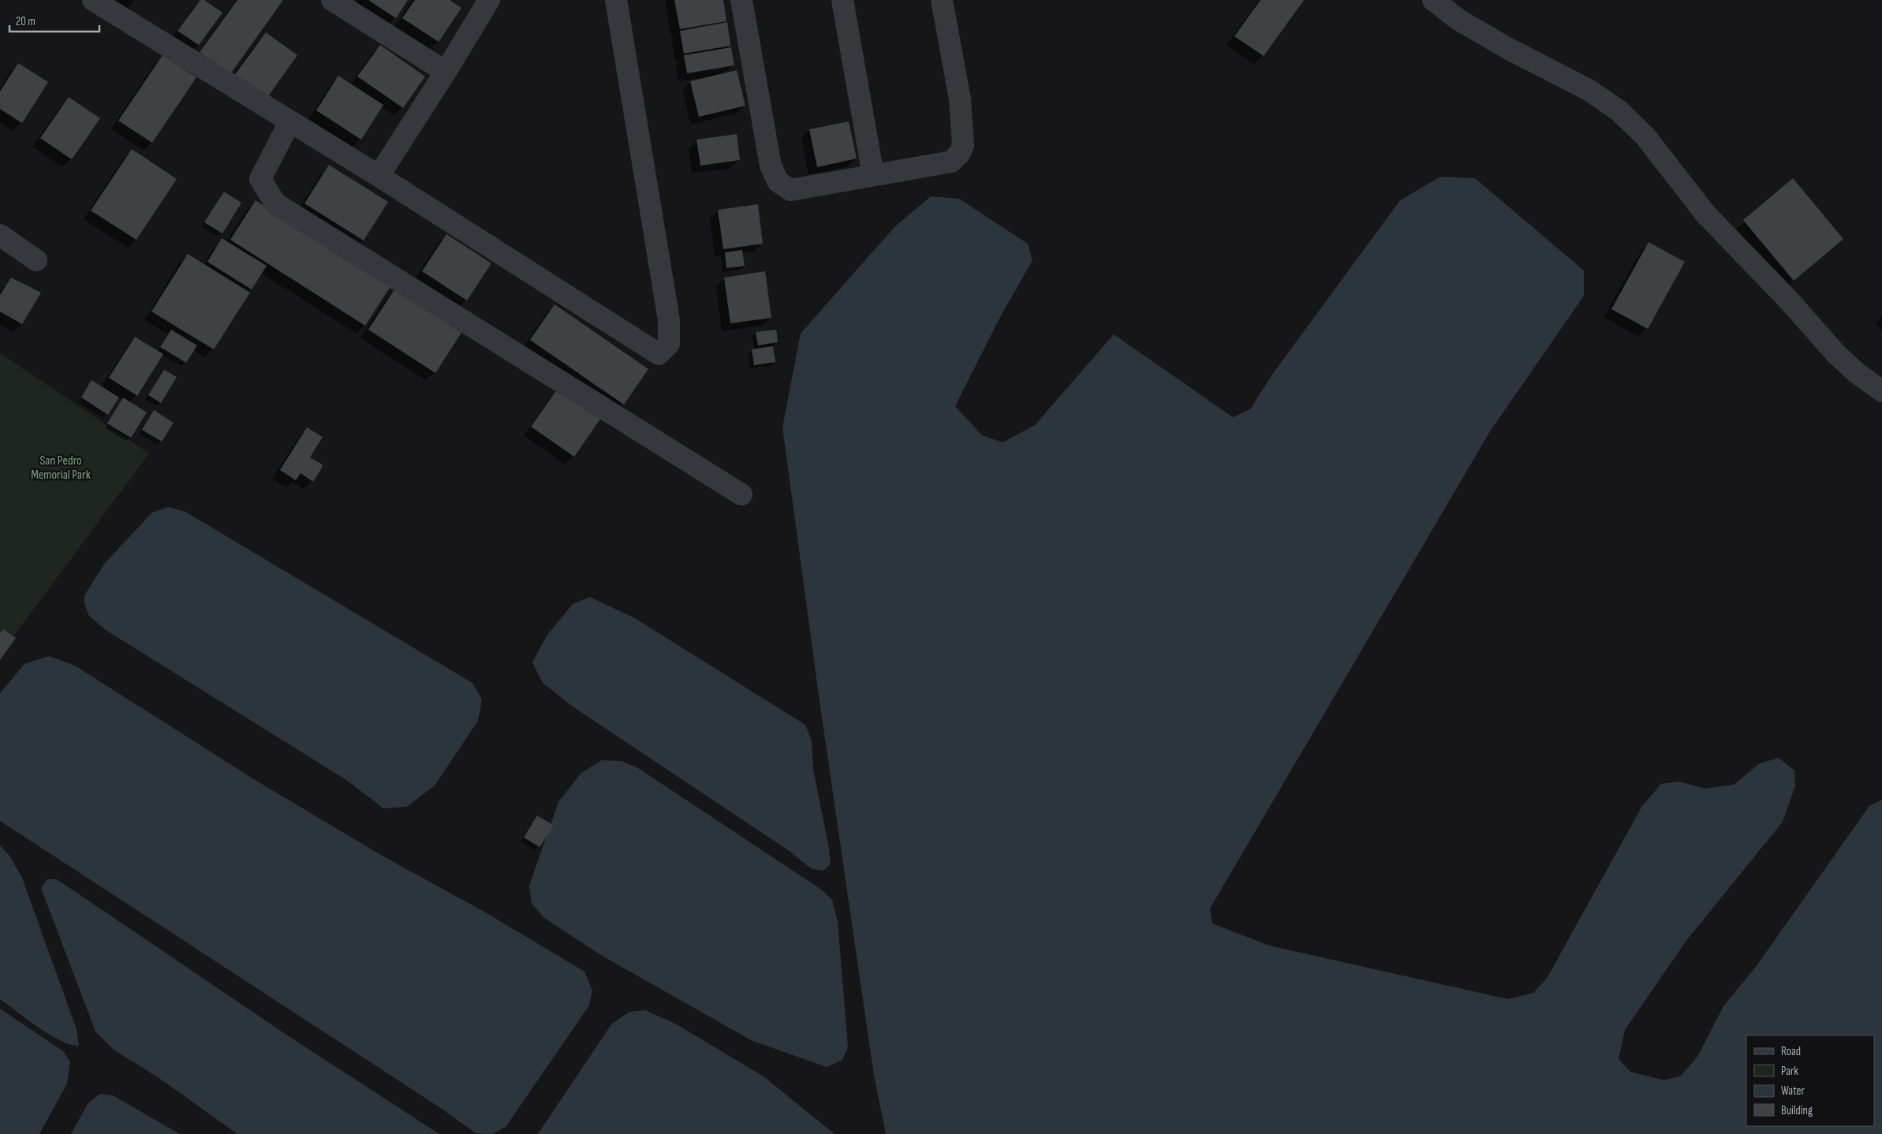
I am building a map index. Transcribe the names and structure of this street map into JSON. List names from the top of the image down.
{
  "parks": ["San Pedro Memorial Park"],
  "legend": [
    "Road",
    "Park",
    "Water",
    "Building"
  ],
  "scale_bar": "20 m"
}
